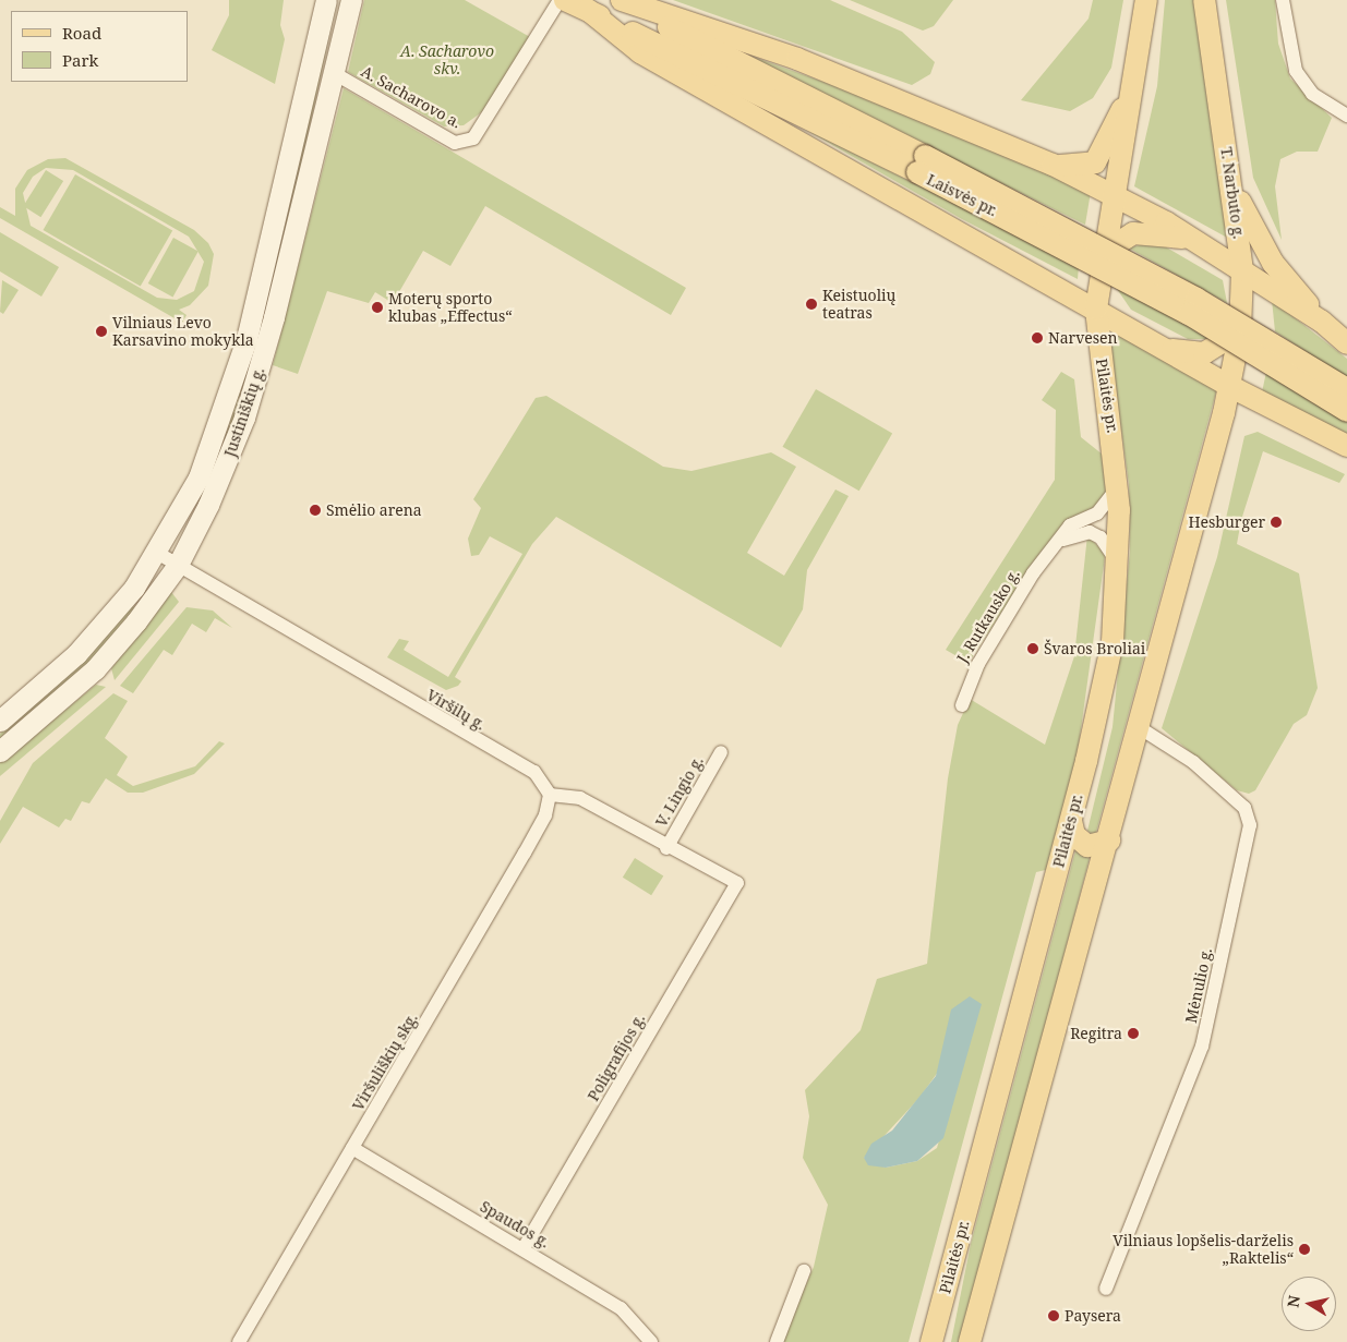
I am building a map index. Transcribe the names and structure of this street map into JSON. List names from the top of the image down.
{
  "streets": {
    "main road": [
      "T. Narbuto g.",
      "Laisvės pr.",
      "Pilaitės pr.",
      "Justiniškių g."
    ],
    "street": [
      "A. Sacharovo a.",
      "J. Rutkausko g.",
      "Viršilų g.",
      "V. Lingio g.",
      "Mėnulio g.",
      "Poligrafijos g.",
      "Viršuliškių skg.",
      "Spaudos g."
    ]
  },
  "crossings": [
    ["A. Sacharovo a.", "Justiniškių g."],
    ["T. Narbuto g.", "Laisvės pr."],
    ["T. Narbuto g.", "Pilaitės pr."],
    ["Laisvės pr.", "Pilaitės pr."],
    ["Pilaitės pr.", "J. Rutkausko g."],
    ["Justiniškių g.", "Viršilų g."],
    ["Viršilų g.", "Viršuliškių skg."],
    ["V. Lingio g.", "Poligrafijos g."],
    ["Poligrafijos g.", "Spaudos g."],
    ["Viršuliškių skg.", "Spaudos g."]
  ],
  "parks": ["A. Sacharovo skv."],
  "places": [
    "Keistuolių teatras",
    "Moterų sporto klubas „Effectus“",
    "Vilniaus Levo Karsavino mokykla",
    "Narvesen",
    "Smėlio arena",
    "Hesburger",
    "Švaros Broliai",
    "Regitra",
    "Vilniaus lopšelis-darželis „Raktelis“",
    "Paysera"
  ],
  "legend": ["Road", "Park"],
  "north": "left"
}
